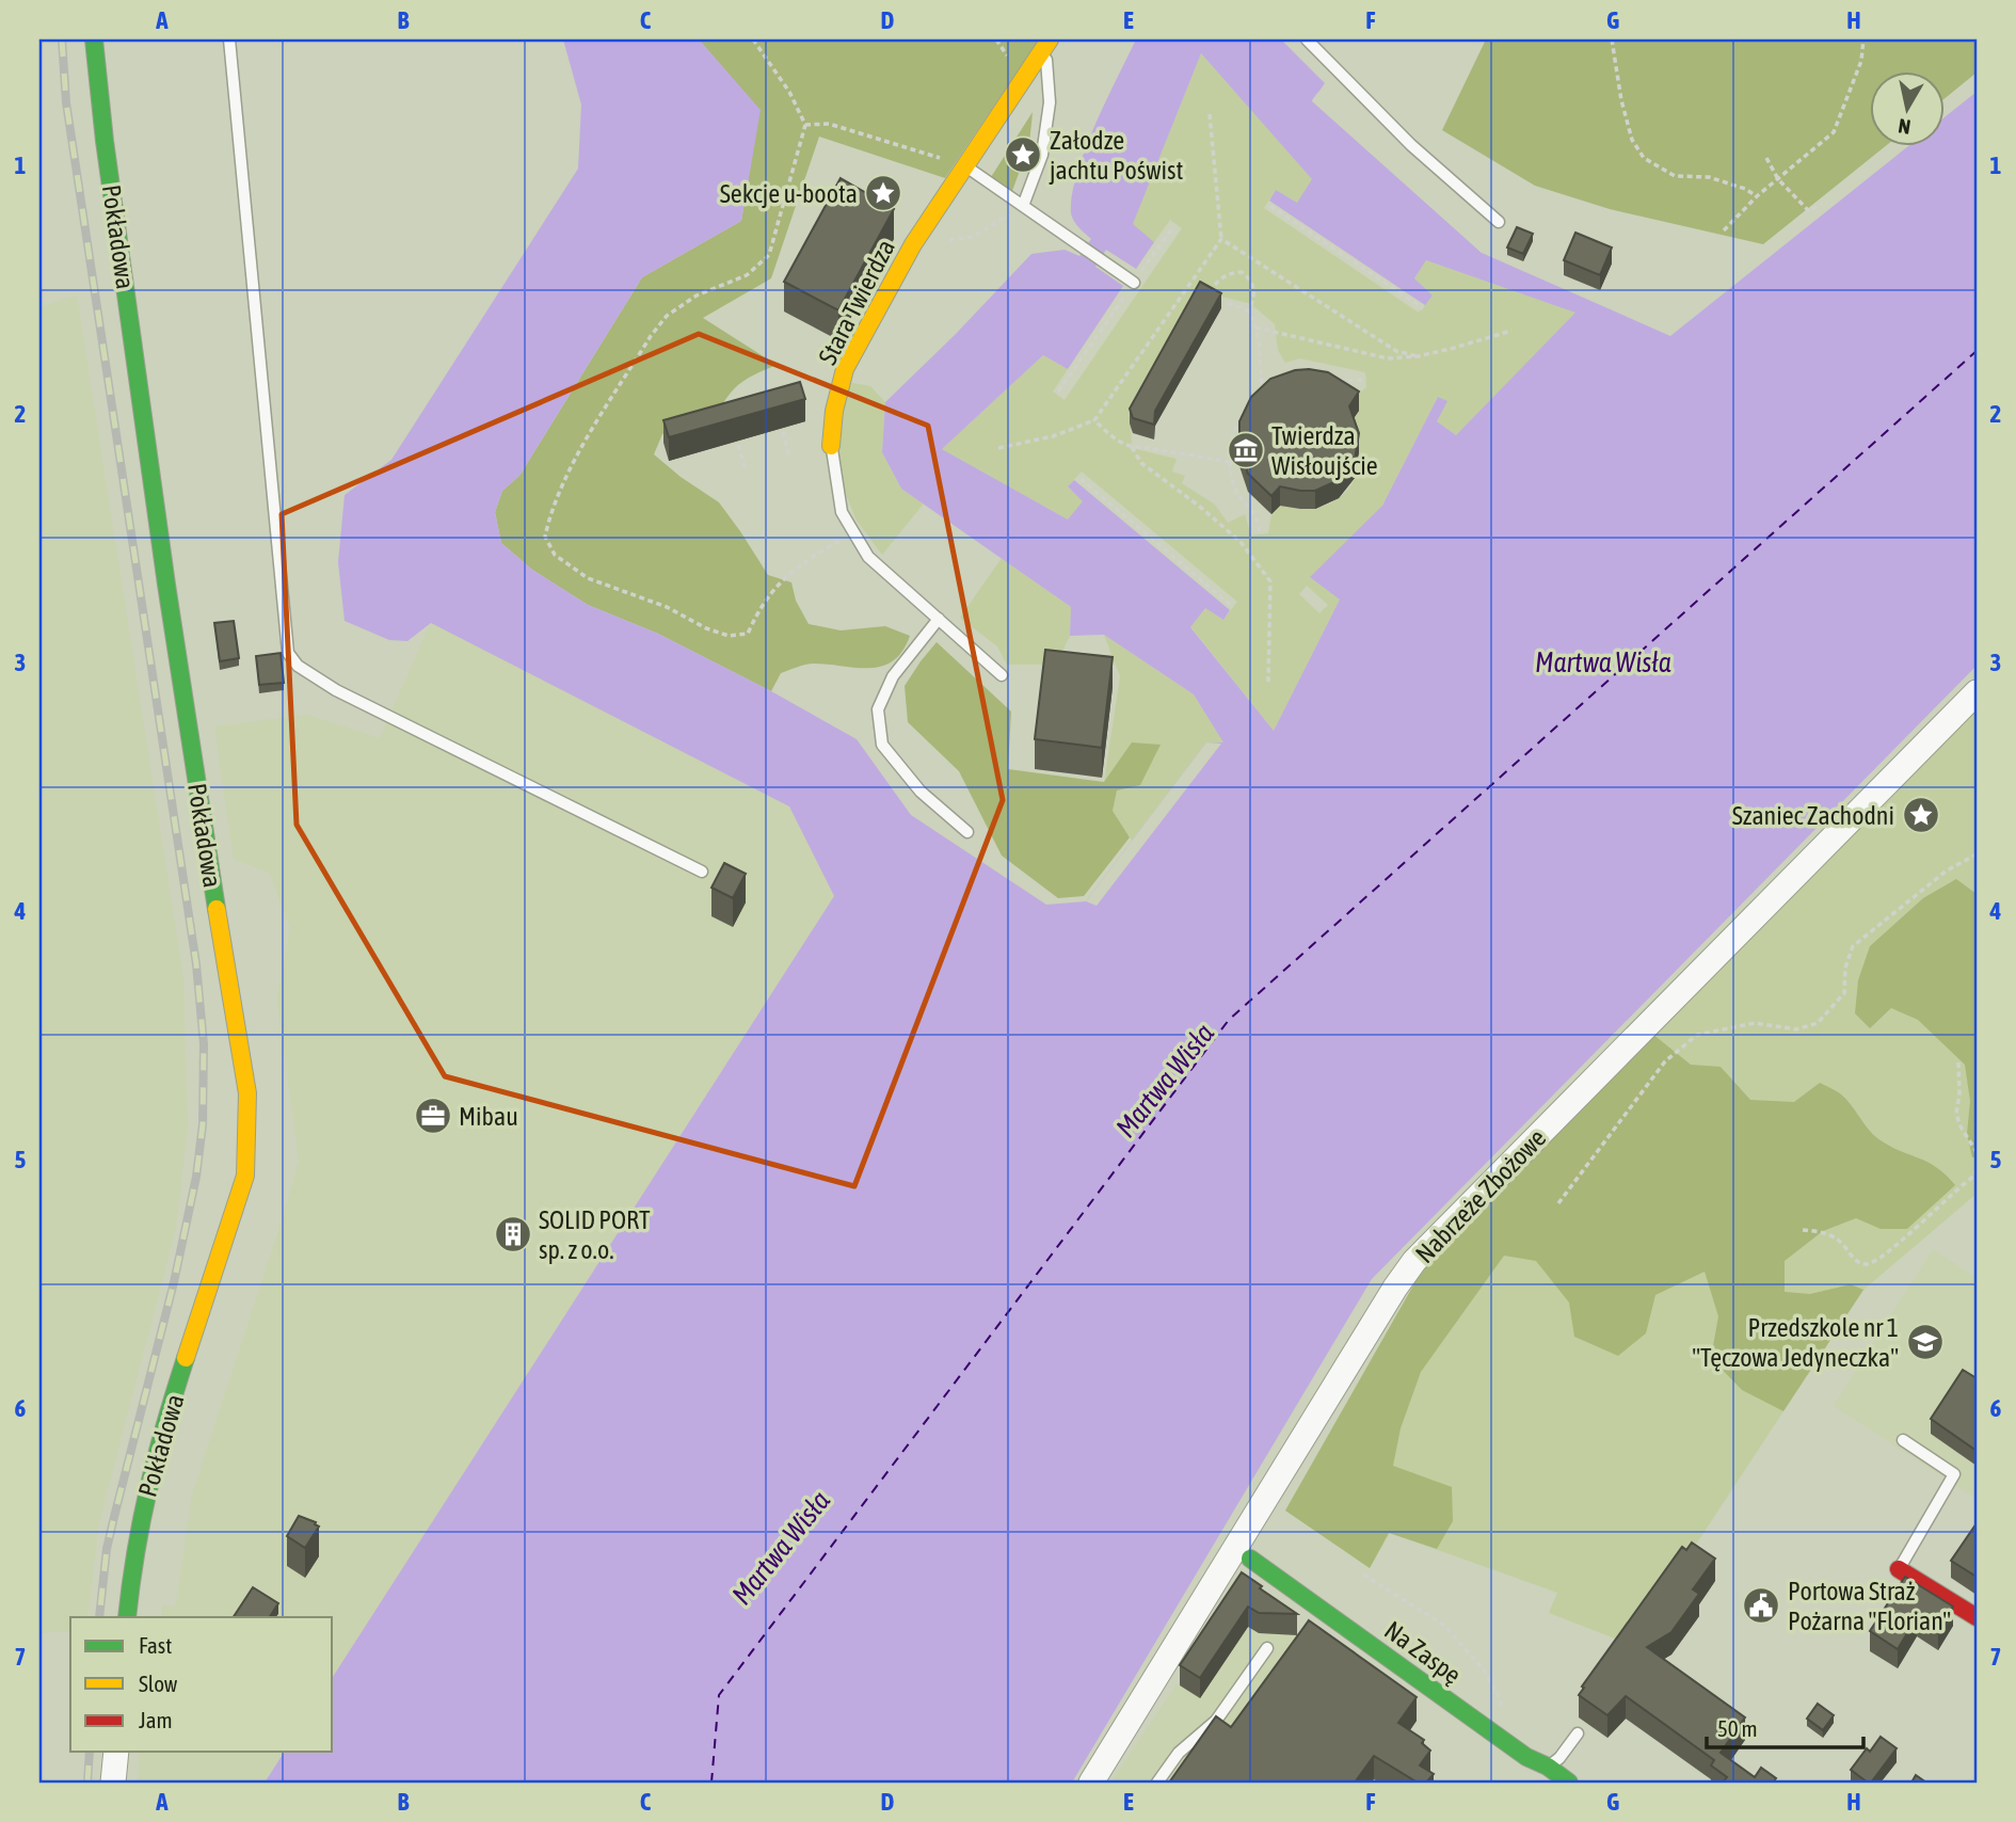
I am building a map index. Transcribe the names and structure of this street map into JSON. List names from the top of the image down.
{
  "streets": {
    "street": [
      "Pokładowa",
      "Stara Twierdza",
      "Nabrzeże Zbożowe",
      "Na Zaspę"
    ]
  },
  "crossings": [
    ["Nabrzeże Zbożowe", "Na Zaspę"]
  ],
  "water": ["Martwa Wisła"],
  "places": {
    "place": ["Załodze jachtu Poświst", "Sekcje u-boota", "Szaniec Zachodni"],
    "museum": ["Twierdza Wisłoujście"],
    "office": ["Mibau"],
    "building": ["SOLID PORT sp. z o.o."],
    "school or university": ["Przedszkole nr 1 \"Tęczowa Jedyneczka\""],
    "public building": ["Portowa Straż Pożarna \"Florian\""]
  },
  "legend": ["Fast", "Slow", "Jam"],
  "scale_bar": "50 m",
  "north": "bottom",
  "grid": {
    "columns": [
      "A",
      "B",
      "C",
      "D",
      "E",
      "F",
      "G",
      "H"
    ],
    "rows": [
      "1",
      "2",
      "3",
      "4",
      "5",
      "6",
      "7"
    ]
  }
}
